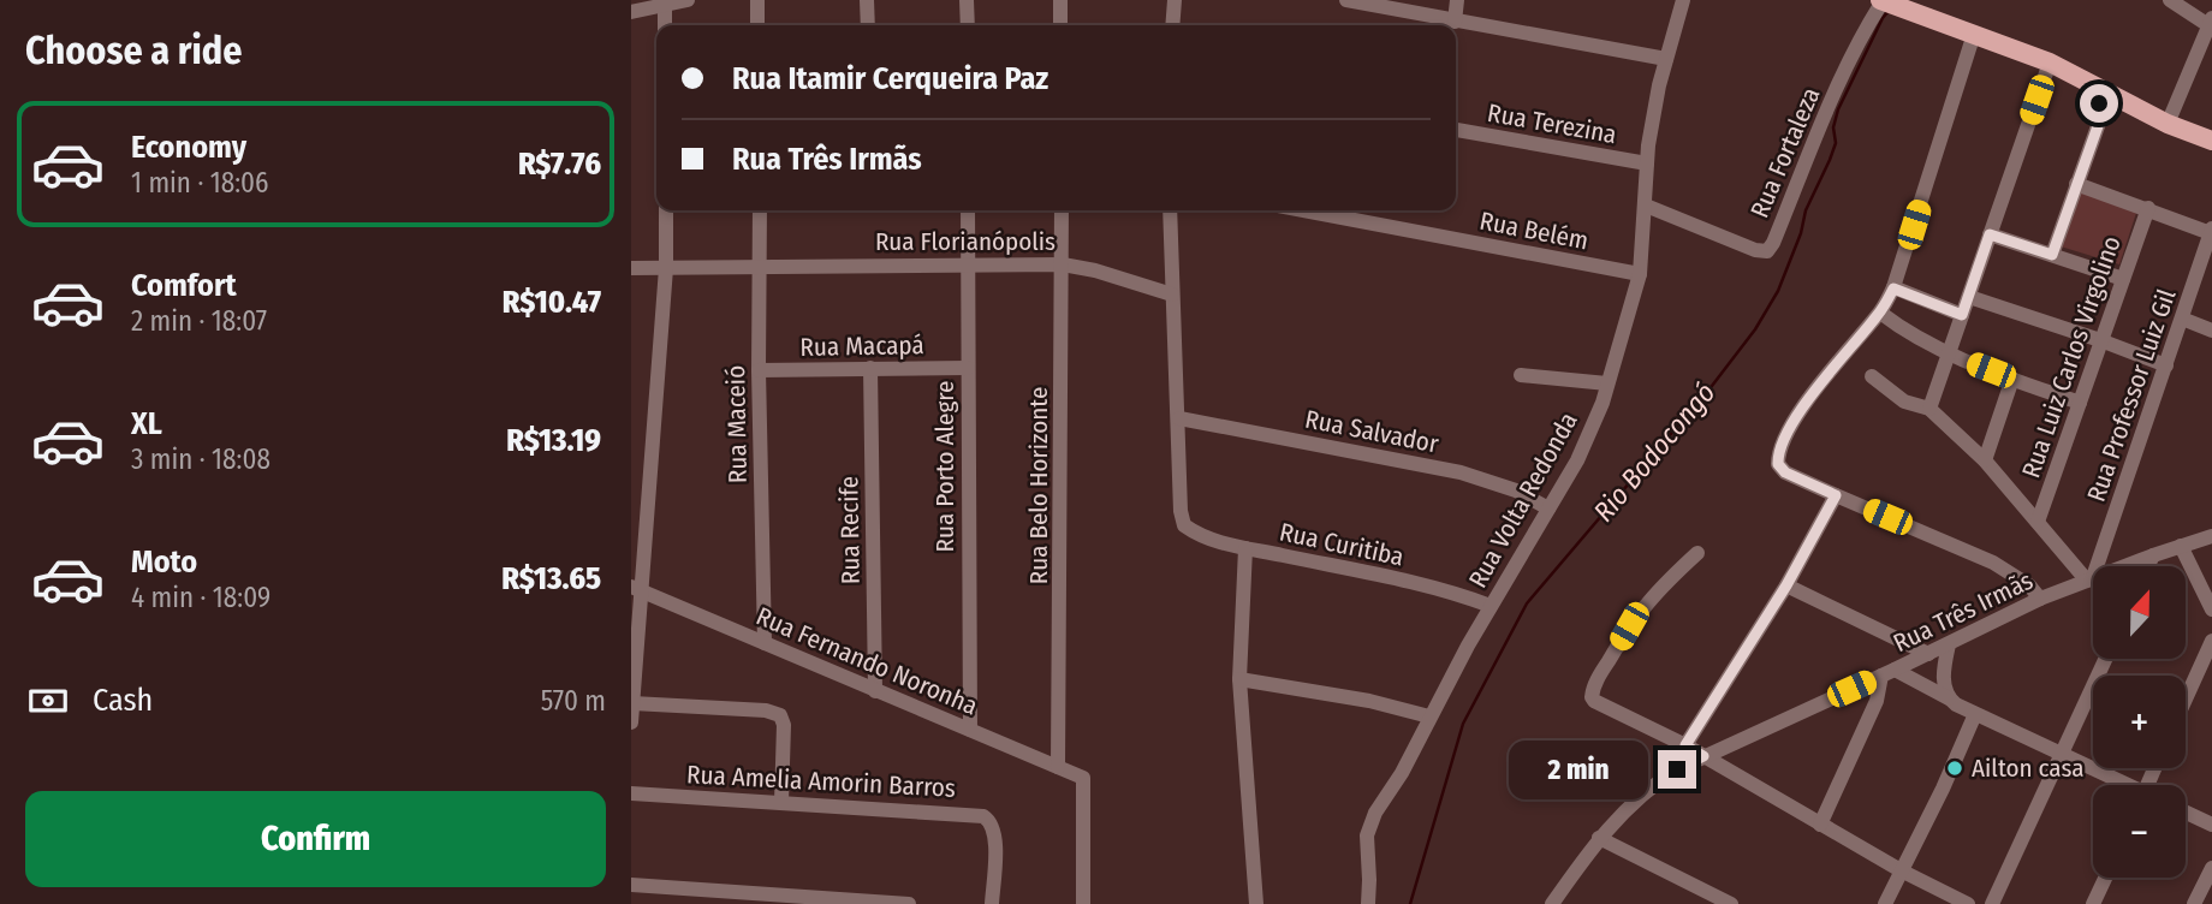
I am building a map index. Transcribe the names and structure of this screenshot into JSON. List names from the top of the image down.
{
  "streets": {
    "street": [
      "Rua Terezina",
      "Rua Fortaleza",
      "Rua Belém",
      "Rua Florianópolis",
      "Rua Macapá",
      "Rua Luiz Carlos Virgolino",
      "Rua Professor Luiz Gil",
      "Rua Maceió",
      "Rua Salvador",
      "Rua Porto Alegre",
      "Rua Belo Horizonte",
      "Rua Volta Redonda",
      "Rua Recife",
      "Rua Curitiba",
      "Rua Três Irmãs",
      "Rua Fernando Noronha",
      "Rua Amelia Amorin Barros"
    ]
  },
  "crossings": [
    ["Rua Terezina", "Rua Volta Redonda"],
    ["Rua Fortaleza", "Rua Volta Redonda"],
    ["Rua Belém", "Rua Volta Redonda"],
    ["Rua Florianópolis", "Rua Maceió"],
    ["Rua Florianópolis", "Rua Porto Alegre"],
    ["Rua Florianópolis", "Rua Belo Horizonte"],
    ["Rua Macapá", "Rua Maceió"],
    ["Rua Macapá", "Rua Porto Alegre"],
    ["Rua Macapá", "Rua Recife"],
    ["Rua Professor Luiz Gil", "Rua Três Irmãs"],
    ["Rua Maceió", "Rua Fernando Noronha"],
    ["Rua Salvador", "Rua Volta Redonda"],
    ["Rua Salvador", "Rua Curitiba"],
    ["Rua Porto Alegre", "Rua Fernando Noronha"],
    ["Rua Belo Horizonte", "Rua Fernando Noronha"],
    ["Rua Volta Redonda", "Rua Curitiba"],
    ["Rua Recife", "Rua Fernando Noronha"]
  ],
  "water": ["Rio Bodocongó"],
  "places": ["Ailton casa"],
  "north": "top",
  "page": {
    "heading": "Choose a ride",
    "banner": ["Rua Itamir Cerqueira Paz", "Rua Três Irmãs"],
    "list": [
      {
        "name": "Economy",
        "note": "1 min · 18:06",
        "value": "R$7.76"
      },
      {
        "name": "Comfort",
        "note": "2 min · 18:07",
        "value": "R$10.47"
      },
      {
        "name": "XL",
        "note": "3 min · 18:08",
        "value": "R$13.19"
      },
      {
        "name": "Moto",
        "note": "4 min · 18:09",
        "value": "R$13.65"
      }
    ],
    "map_buttons": ["+", "−"],
    "pay": ["Cash", "570 m"],
    "bubble": "2 min",
    "buttons": "Confirm"
  }
}
